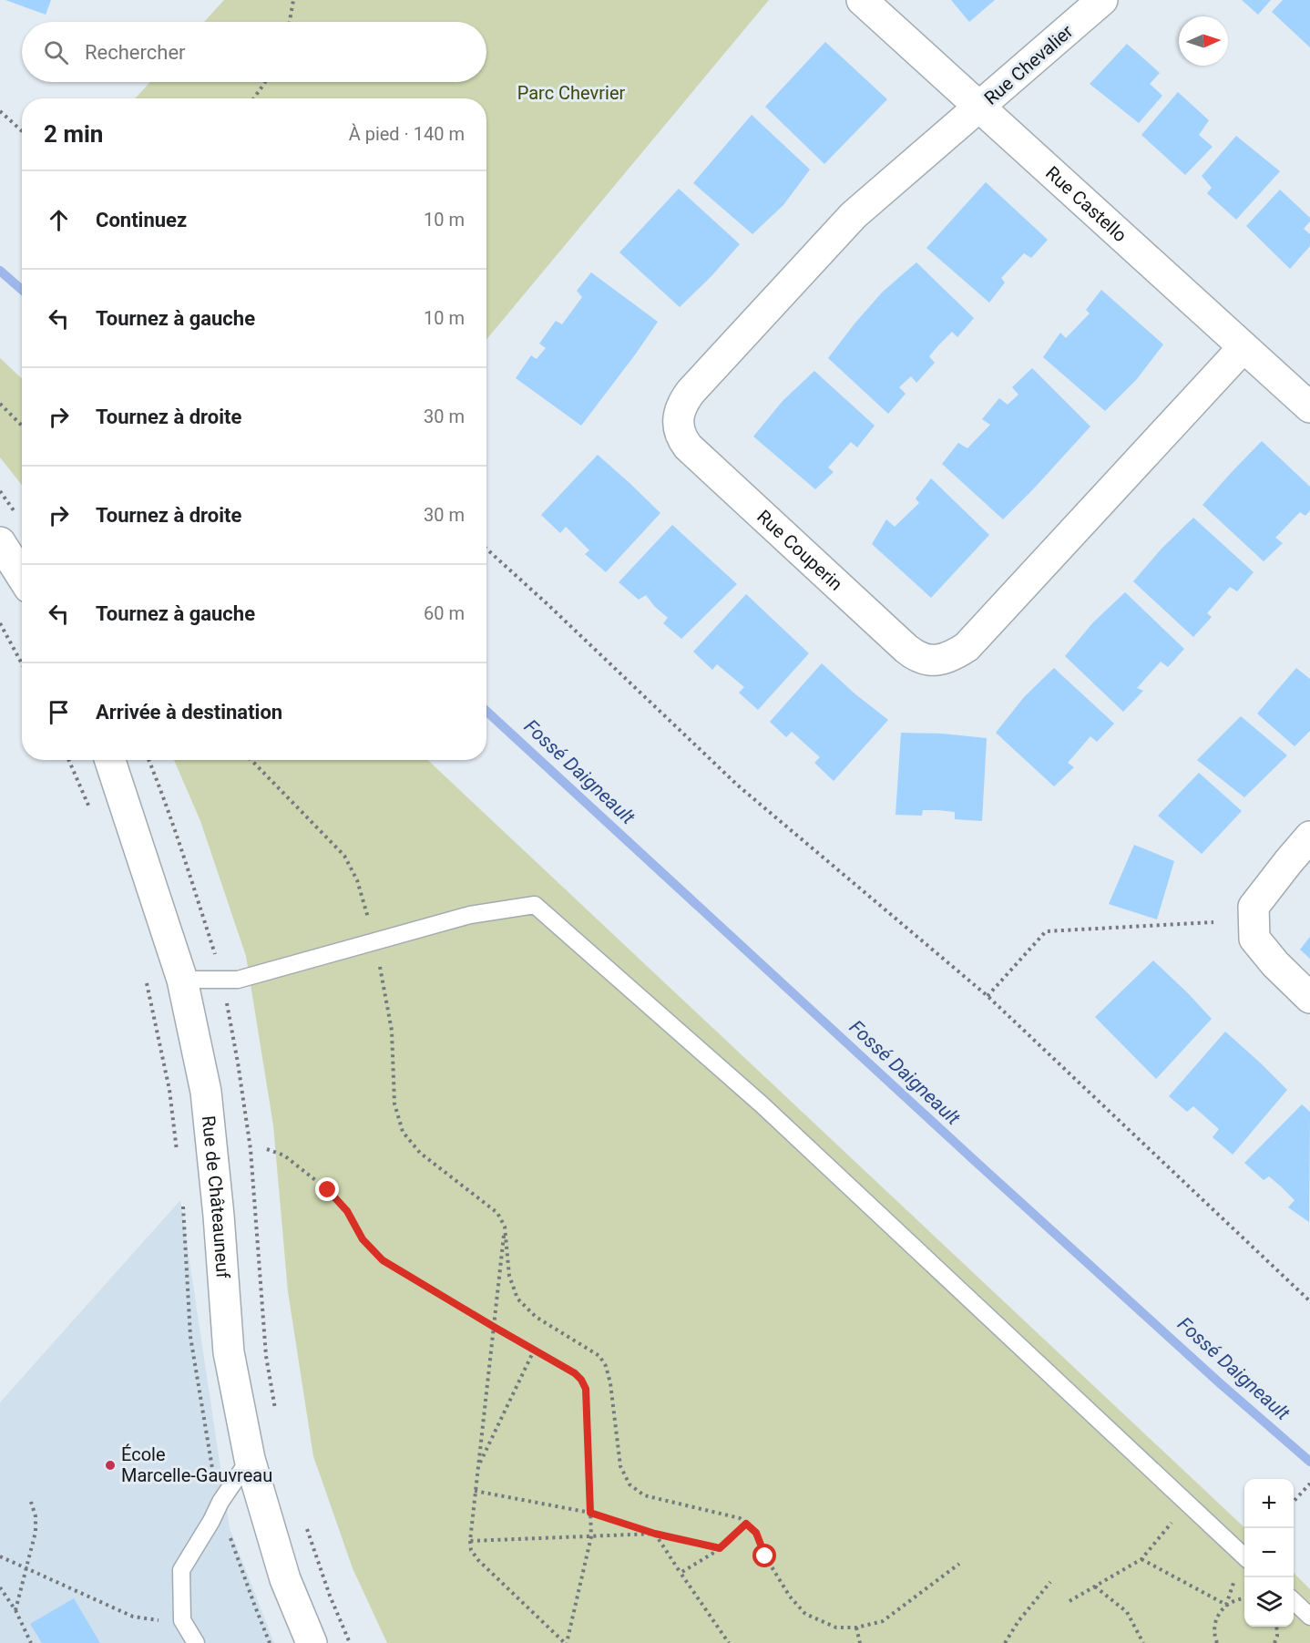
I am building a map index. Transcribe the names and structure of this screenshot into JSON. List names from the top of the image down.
{
  "streets": {
    "street": [
      "Rue Chevalier",
      "Rue Castello",
      "Rue Couperin",
      "Rue de Châteauneuf"
    ]
  },
  "crossings": [
    ["Rue Chevalier", "Rue Castello"],
    ["Rue Chevalier", "Rue Couperin"],
    ["Rue Castello", "Rue Couperin"]
  ],
  "water": ["Fossé Daigneault"],
  "parks": ["Parc Chevrier"],
  "places": ["École Marcelle-Gauvreau"],
  "north": "right",
  "page": {
    "search": "Rechercher",
    "heading": ["2 min", "À pied · 140 m"],
    "list": [
      ["Continuez", "10 m"],
      ["Tournez à gauche", "10 m"],
      ["Tournez à droite", "30 m"],
      ["Tournez à droite", "30 m"],
      ["Tournez à gauche", "60 m"],
      "Arrivée à destination"
    ],
    "map_buttons": ["+", "−"]
  }
}
